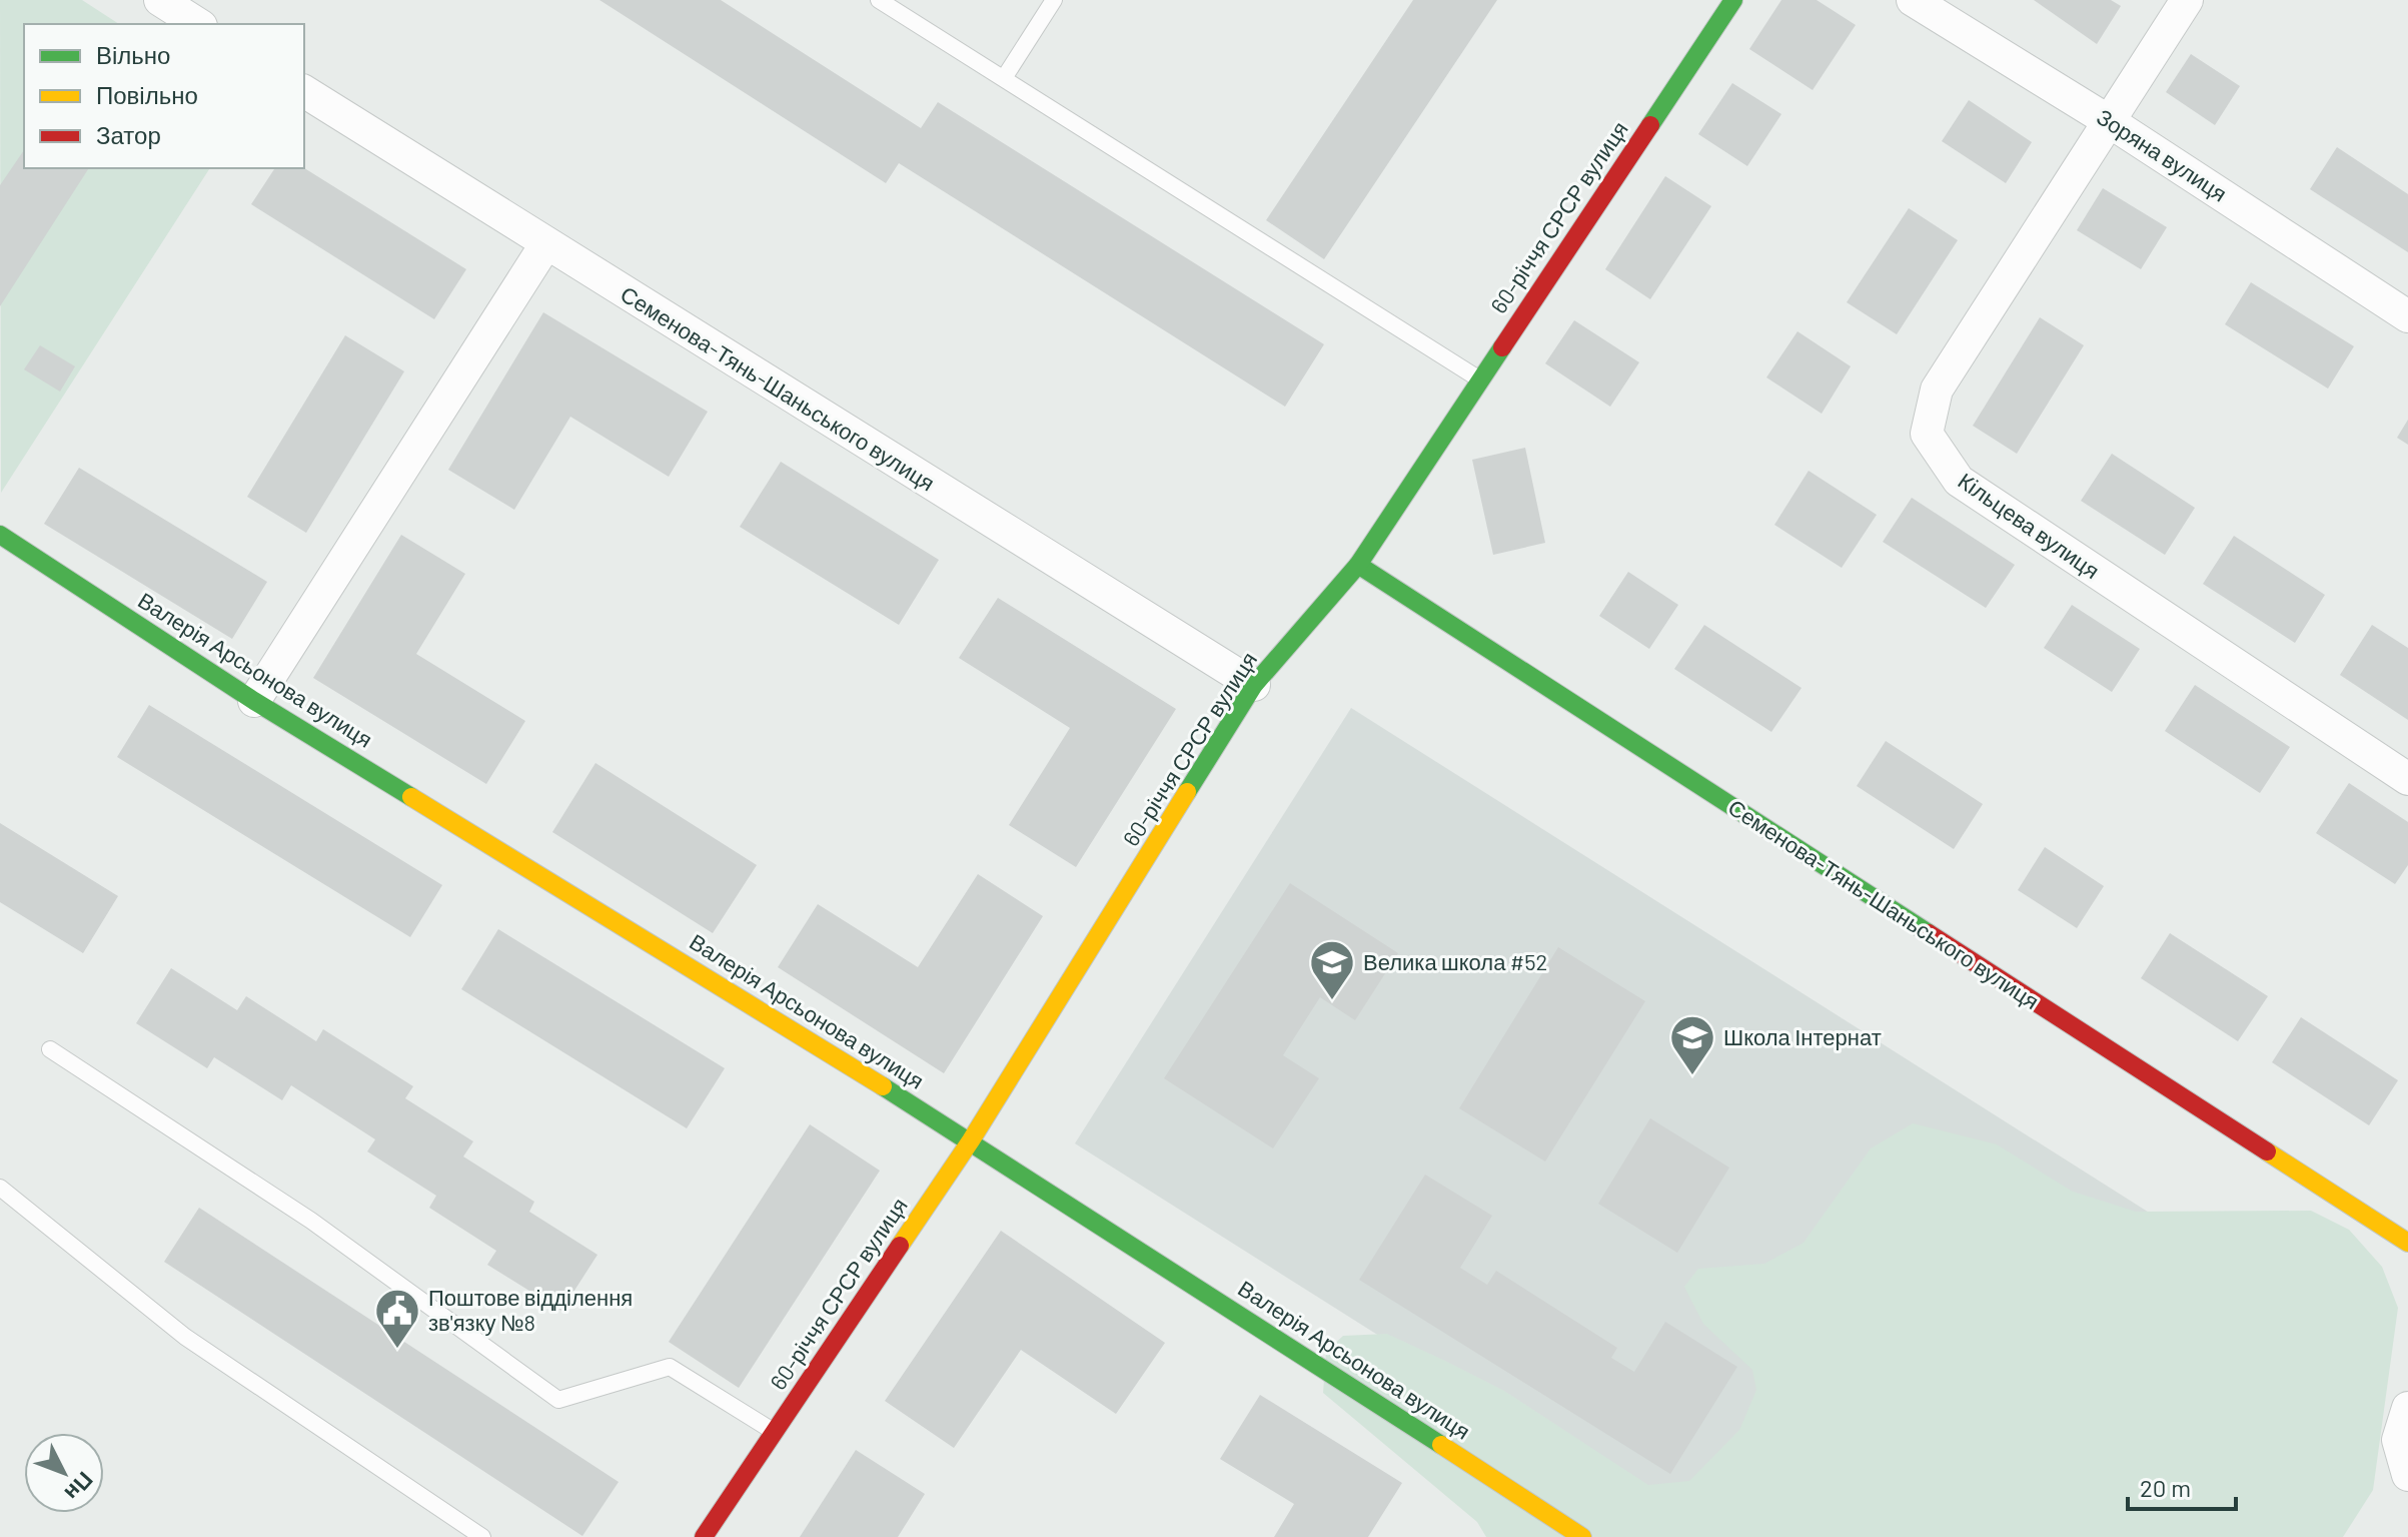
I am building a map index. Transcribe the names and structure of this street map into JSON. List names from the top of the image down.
{
  "streets": {
    "street": [
      "Зоряна вулиця",
      "60-річчя СРСР вулиця",
      "Семенова-Тянь-Шаньського вулиця",
      "Кільцева вулиця",
      "Валерія Арсьонова вулиця"
    ]
  },
  "crossings": [
    ["Зоряна вулиця", "Кільцева вулиця"],
    ["60-річчя СРСР вулиця", "Семенова-Тянь-Шаньського вулиця"],
    ["60-річчя СРСР вулиця", "Валерія Арсьонова вулиця"]
  ],
  "places": {
    "school or university": ["Велика школа #52", "Школа Інтернат"],
    "public building": ["Поштове відділення зв'язку №8"]
  },
  "legend": ["Вільно", "Повільно", "Затор"],
  "scale_bar": "20 m",
  "north": "bottom right"
}
